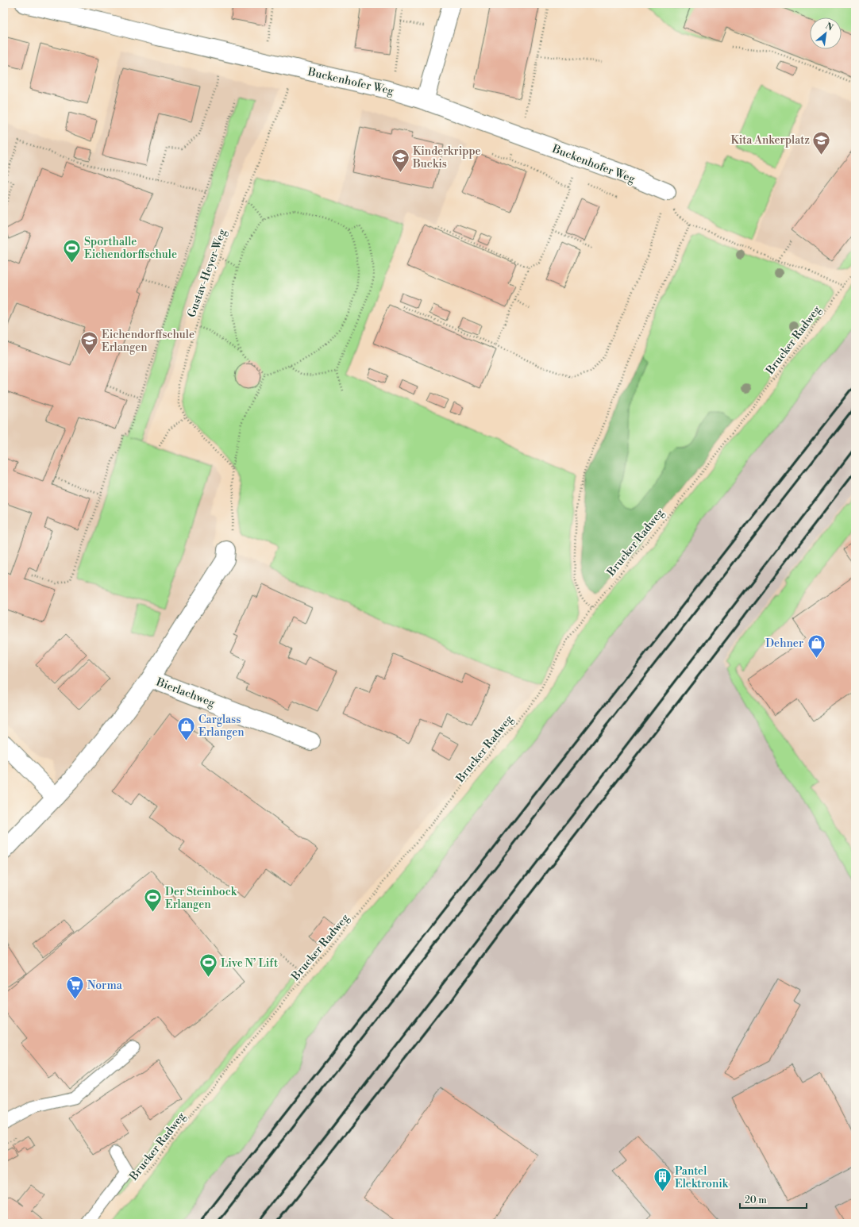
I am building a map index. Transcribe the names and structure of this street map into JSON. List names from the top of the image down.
{
  "streets": {
    "street": ["Buckenhofer Weg", "Bierlachweg"],
    "path": ["Gustav-Heyer-Weg", "Brucker Radweg"]
  },
  "crossings": [
    ["Buckenhofer Weg", "Gustav-Heyer-Weg"]
  ],
  "places": {
    "school or university": ["Kita Ankerplatz", "Kinderkrippe Buckis", "Eichendorffschule Erlangen"],
    "sports": ["Sporthalle Eichendorffschule", "Der Steinbock Erlangen", "Live N’ Lift"],
    "shop": ["Dehner", "Carglass Erlangen"],
    "supermarket": ["Norma"],
    "building": ["Pantel Elektronik"]
  },
  "scale_bar": "20 m",
  "north": "top right"
}
